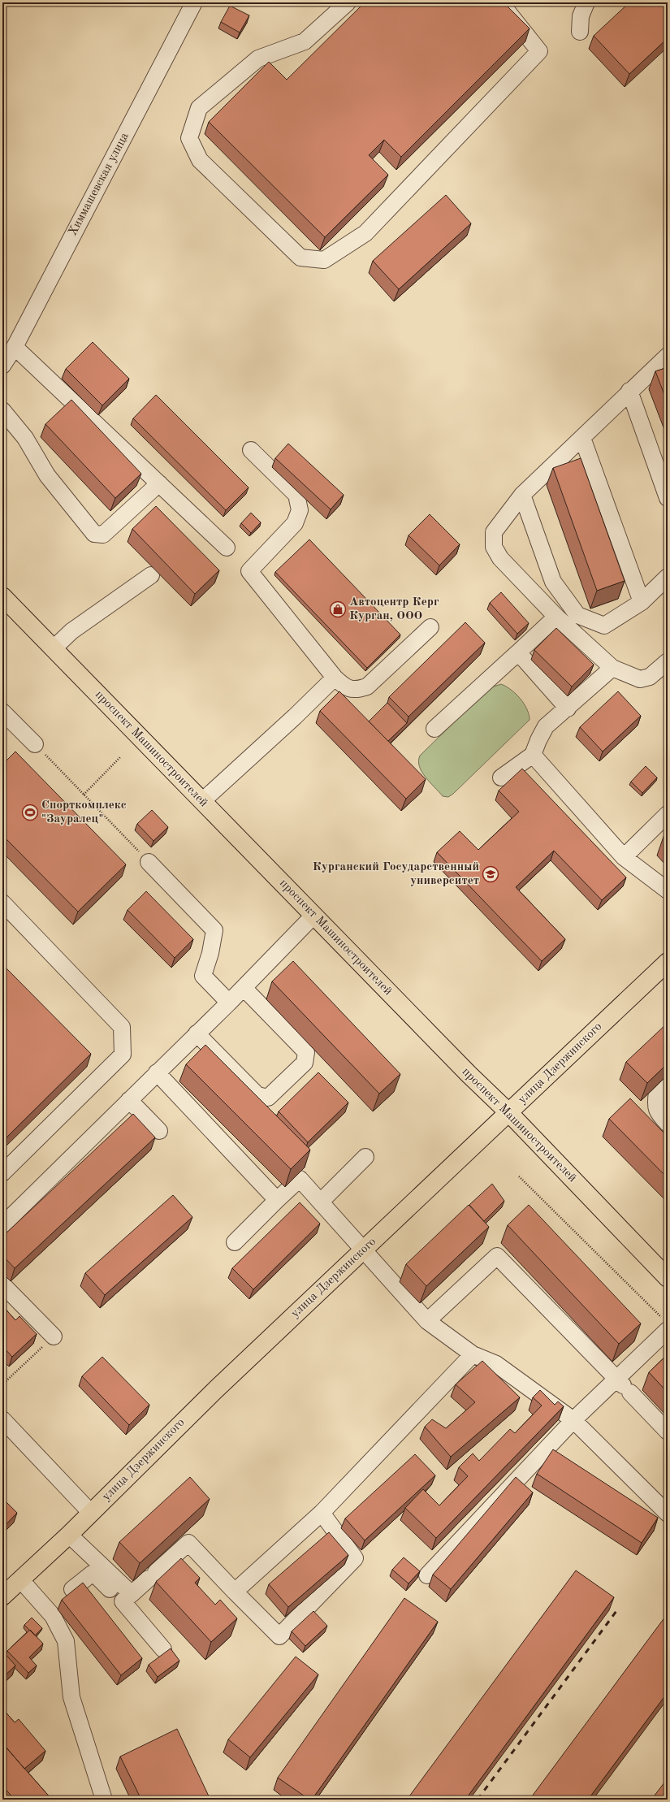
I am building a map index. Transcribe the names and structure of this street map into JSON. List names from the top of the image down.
{
  "streets": {
    "main road": ["проспект Машиностроителей", "улица Дзержинского"],
    "street": ["Химмашевская улица"]
  },
  "crossings": [
    ["проспект Машиностроителей", "улица Дзержинского"]
  ],
  "places": {
    "shop": ["Автоцентр Керг Курган, ООО"],
    "sports": ["Спорткомплекс \"Зауралец\""],
    "school or university": ["Курганский Государственный университет"]
  }
}
